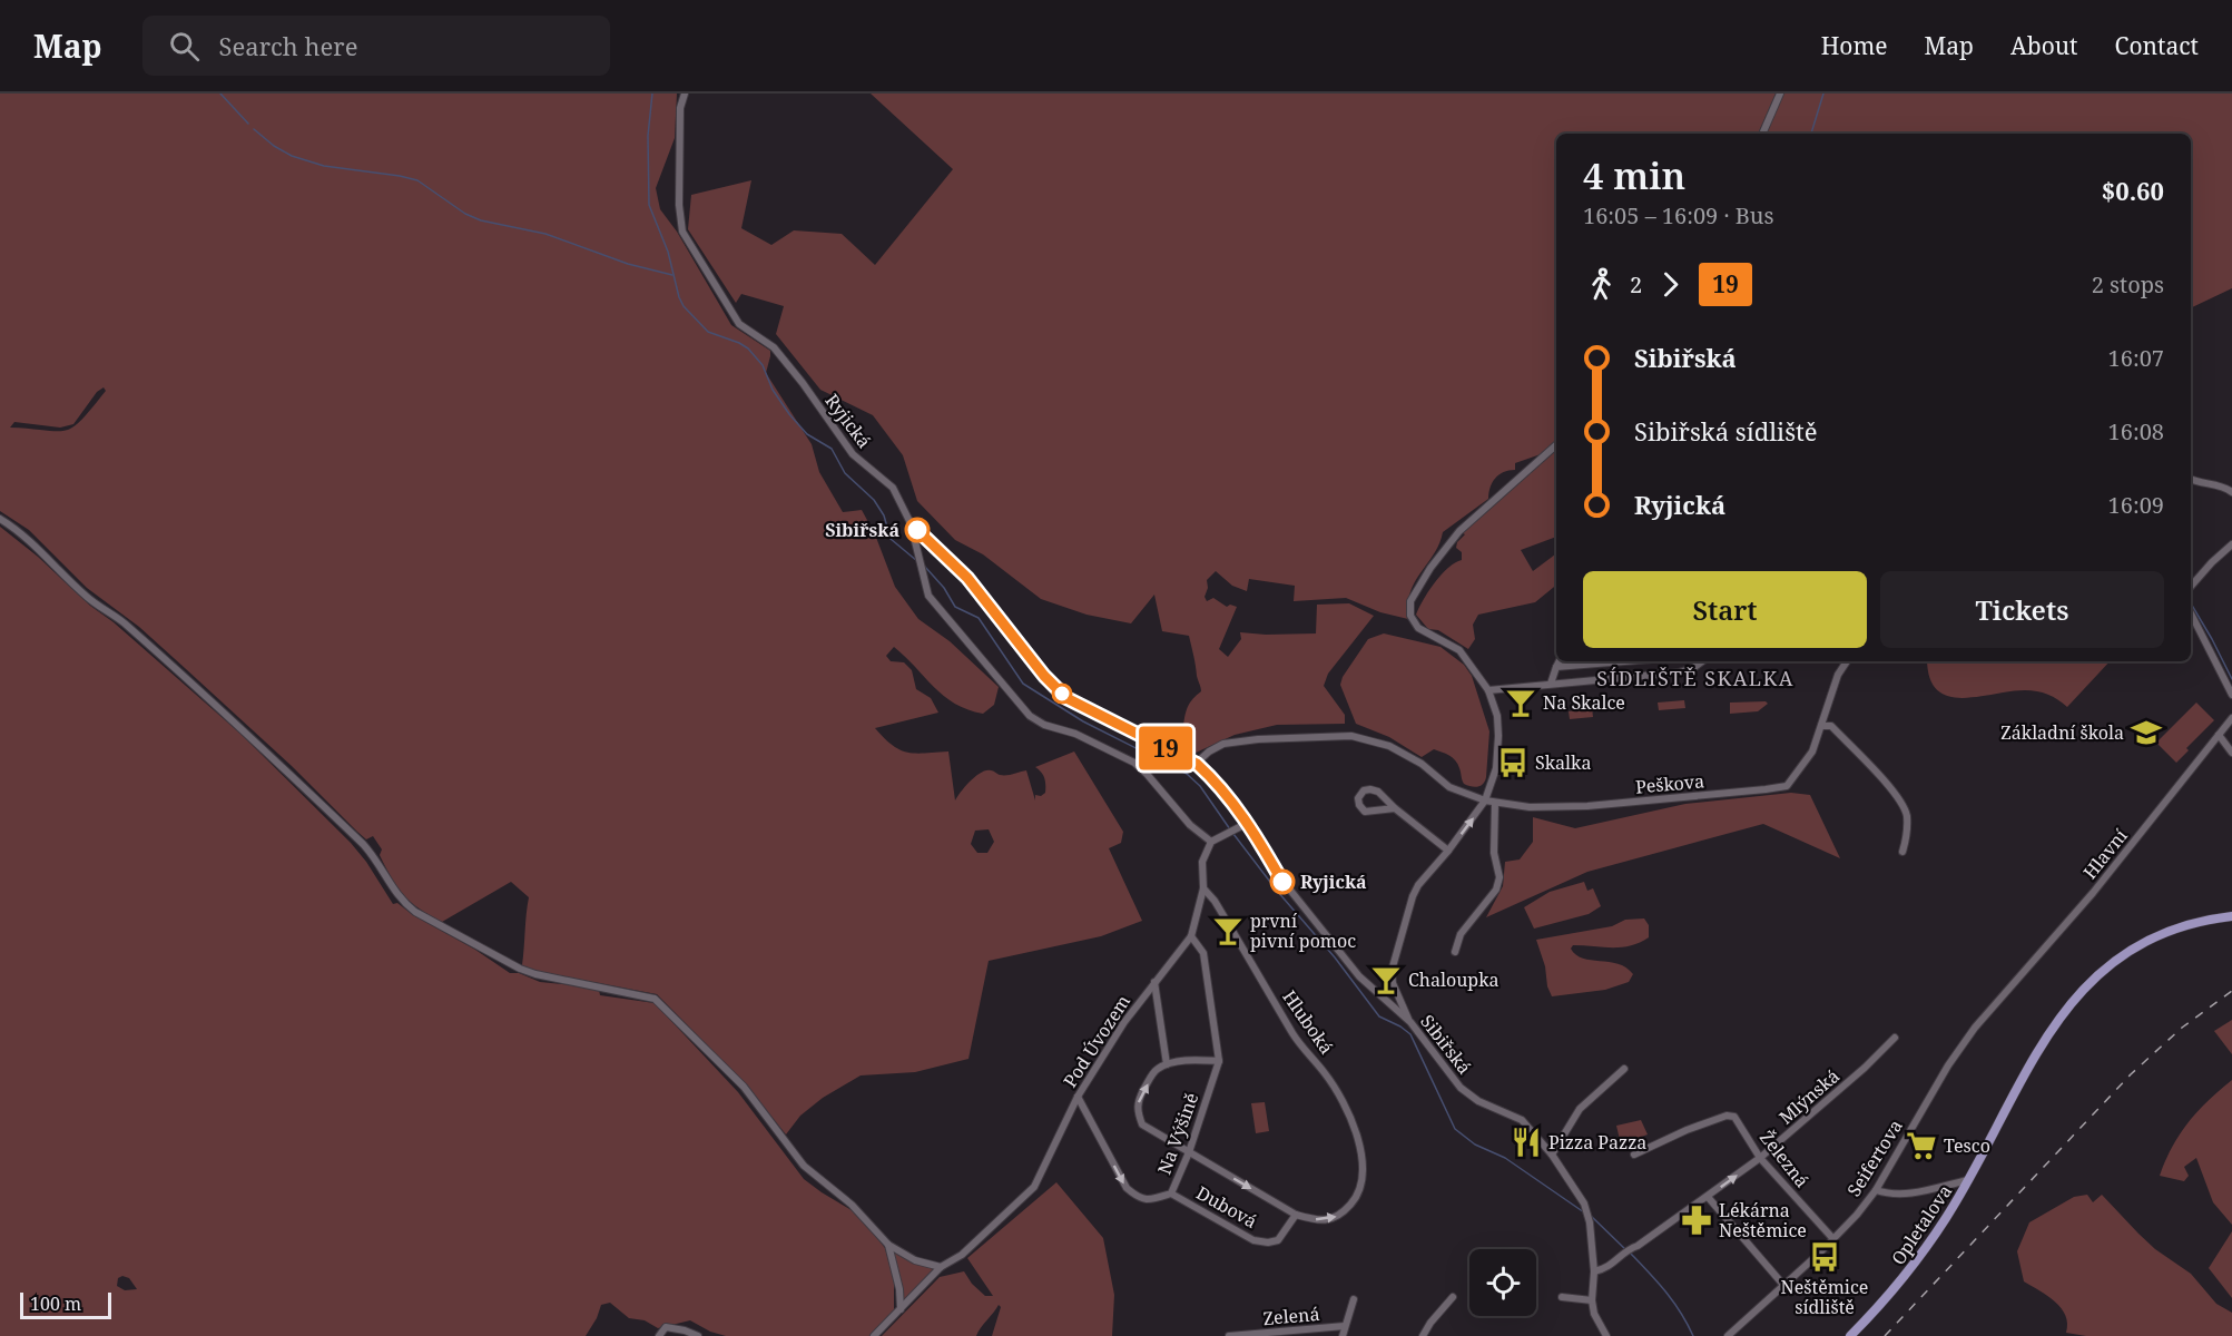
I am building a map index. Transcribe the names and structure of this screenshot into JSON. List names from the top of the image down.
{
  "streets": {
    "main road": ["Opletalova"],
    "street": [
      "Ryjická",
      "Peškova",
      "Hlavní",
      "Hluboká",
      "Pod Úvozem",
      "Sibiřská",
      "Mlýnská",
      "Na Výšině",
      "Seifertova",
      "Železná",
      "Dubová",
      "Zelená"
    ]
  },
  "crossings": [
    ["Ryjická", "Pod Úvozem"],
    ["Ryjická", "Sibiřská"],
    ["Peškova", "Sibiřská"],
    ["Hlavní", "Seifertova"],
    ["Hluboká", "Pod Úvozem"],
    ["Hluboká", "Dubová"],
    ["Pod Úvozem", "Na Výšině"],
    ["Sibiřská", "Mlýnská"],
    ["Mlýnská", "Železná"],
    ["Na Výšině", "Dubová"],
    ["Seifertova", "Železná"]
  ],
  "districts": ["SÍDLIŠTĚ SKALKA"],
  "places": {
    "other": ["Sibiřská", "Ryjická"],
    "bar": ["Na Skalce", "první pivní pomoc", "Chaloupka"],
    "school or university": ["Základní škola"],
    "bus stop": ["Skalka", "Neštěmice sídliště"],
    "restaurant": ["Pizza Pazza"],
    "supermarket": ["Tesco"],
    "pharmacy": ["Lékárna Neštěmice"]
  },
  "lines": ["bus line 19"],
  "scale_bar": "100 m",
  "page": {
    "header": "Map",
    "search": "Search here",
    "nav": [
      "Home",
      "Map",
      "About",
      "Contact"
    ],
    "on_map": "19",
    "heading": ["4 min", "16:05 – 16:09 · Bus", "$0.60"],
    "legs": ["2", "19", "2 stops"],
    "list": [
      {
        "name": "Sibiřská",
        "value": "16:07"
      },
      {
        "name": "Sibiřská sídliště",
        "value": "16:08"
      },
      {
        "name": "Ryjická",
        "value": "16:09"
      }
    ],
    "buttons": ["Start", "Tickets"],
    "scale": "100 m"
  }
}
